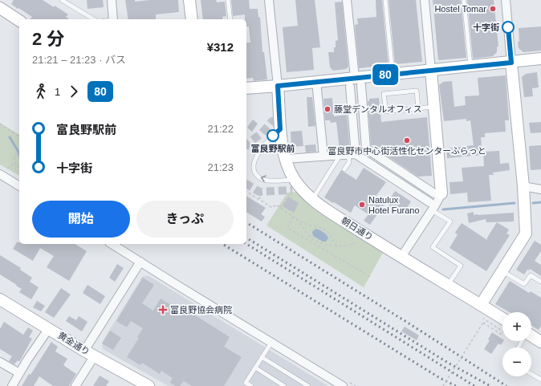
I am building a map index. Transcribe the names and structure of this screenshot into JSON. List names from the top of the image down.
{
  "streets": {
    "street": ["朝日通り", "黄金通り"]
  },
  "places": {
    "other": [
      "Hostel Tomar",
      "十字街",
      "藤堂デンタルオフィス",
      "富良野駅前",
      "富良野市中心街活性化センターふらっと",
      "Natulux Hotel Furano"
    ],
    "health": ["富良野協会病院"]
  },
  "lines": ["bus line 80"],
  "page": {
    "on_map": "80",
    "heading": ["2 分", "21:21 – 21:23 · バス", "¥312"],
    "legs": ["1", "80"],
    "list": [
      {
        "name": "富良野駅前",
        "value": "21:22"
      },
      {
        "name": "十字街",
        "value": "21:23"
      }
    ],
    "buttons": ["開始", "きっぷ"],
    "map_buttons": ["+", "−"]
  }
}
